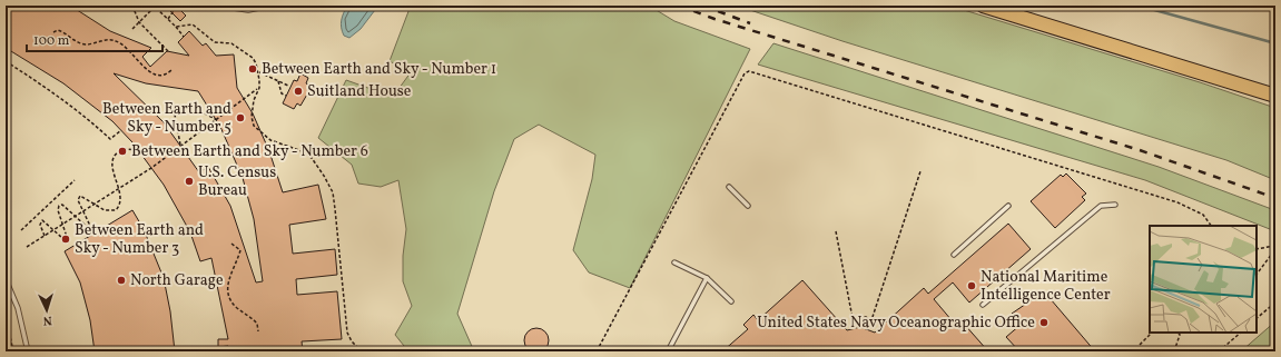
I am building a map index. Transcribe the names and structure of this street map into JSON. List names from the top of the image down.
{
  "places": [
    "Between Earth and Sky - Number 1",
    "Suitland House",
    "Between Earth and Sky - Number 5",
    "Between Earth and Sky - Number 6",
    "U.S. Census Bureau",
    "Between Earth and Sky - Number 3",
    "North Garage",
    "National Maritime Intelligence Center",
    "United States Navy Oceanographic Office"
  ],
  "scale_bar": "100 m",
  "north": "bottom"
}
